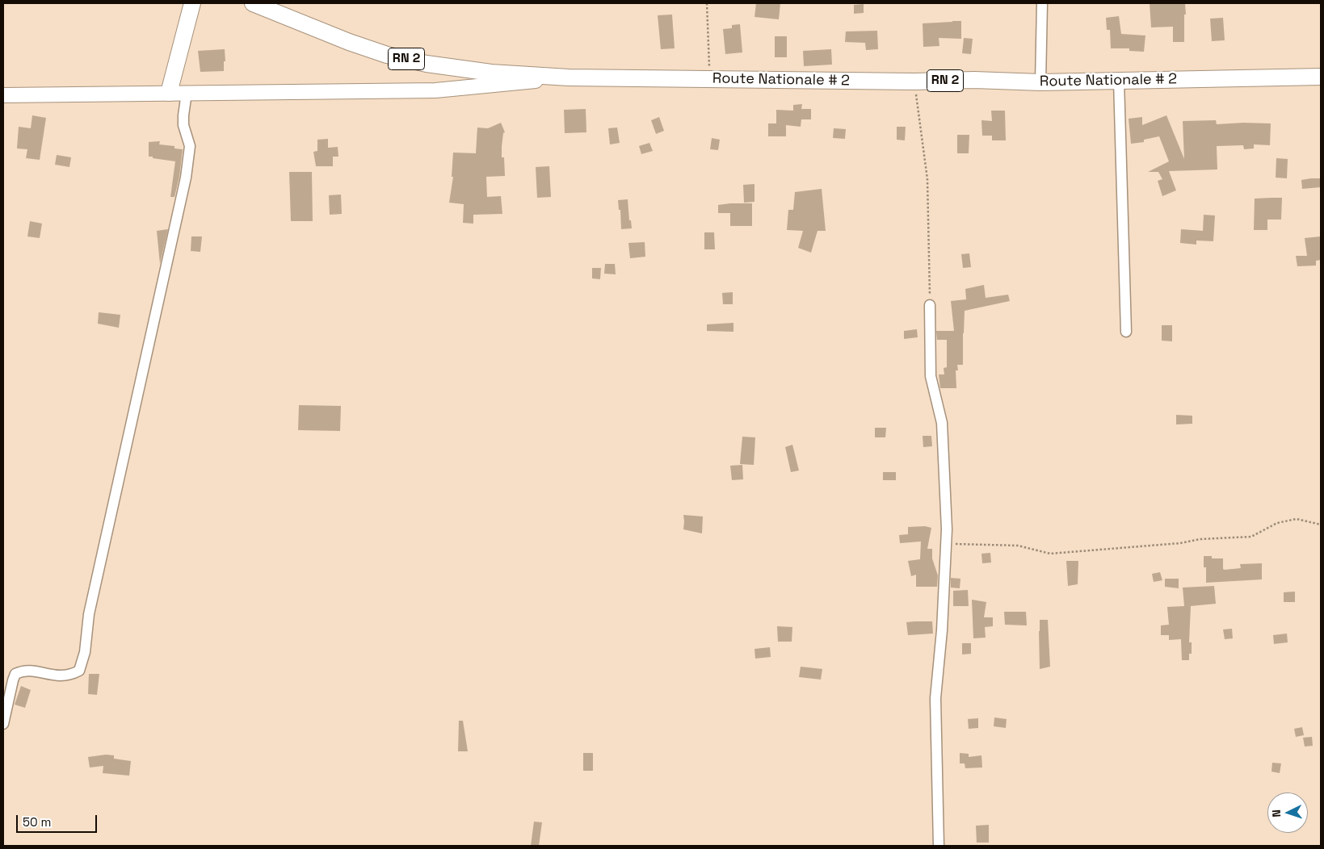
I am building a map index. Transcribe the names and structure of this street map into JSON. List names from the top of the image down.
{
  "streets": {
    "main road": ["RN 2", "Route Nationale # 2"]
  },
  "scale_bar": "50 m",
  "north": "left"
}
